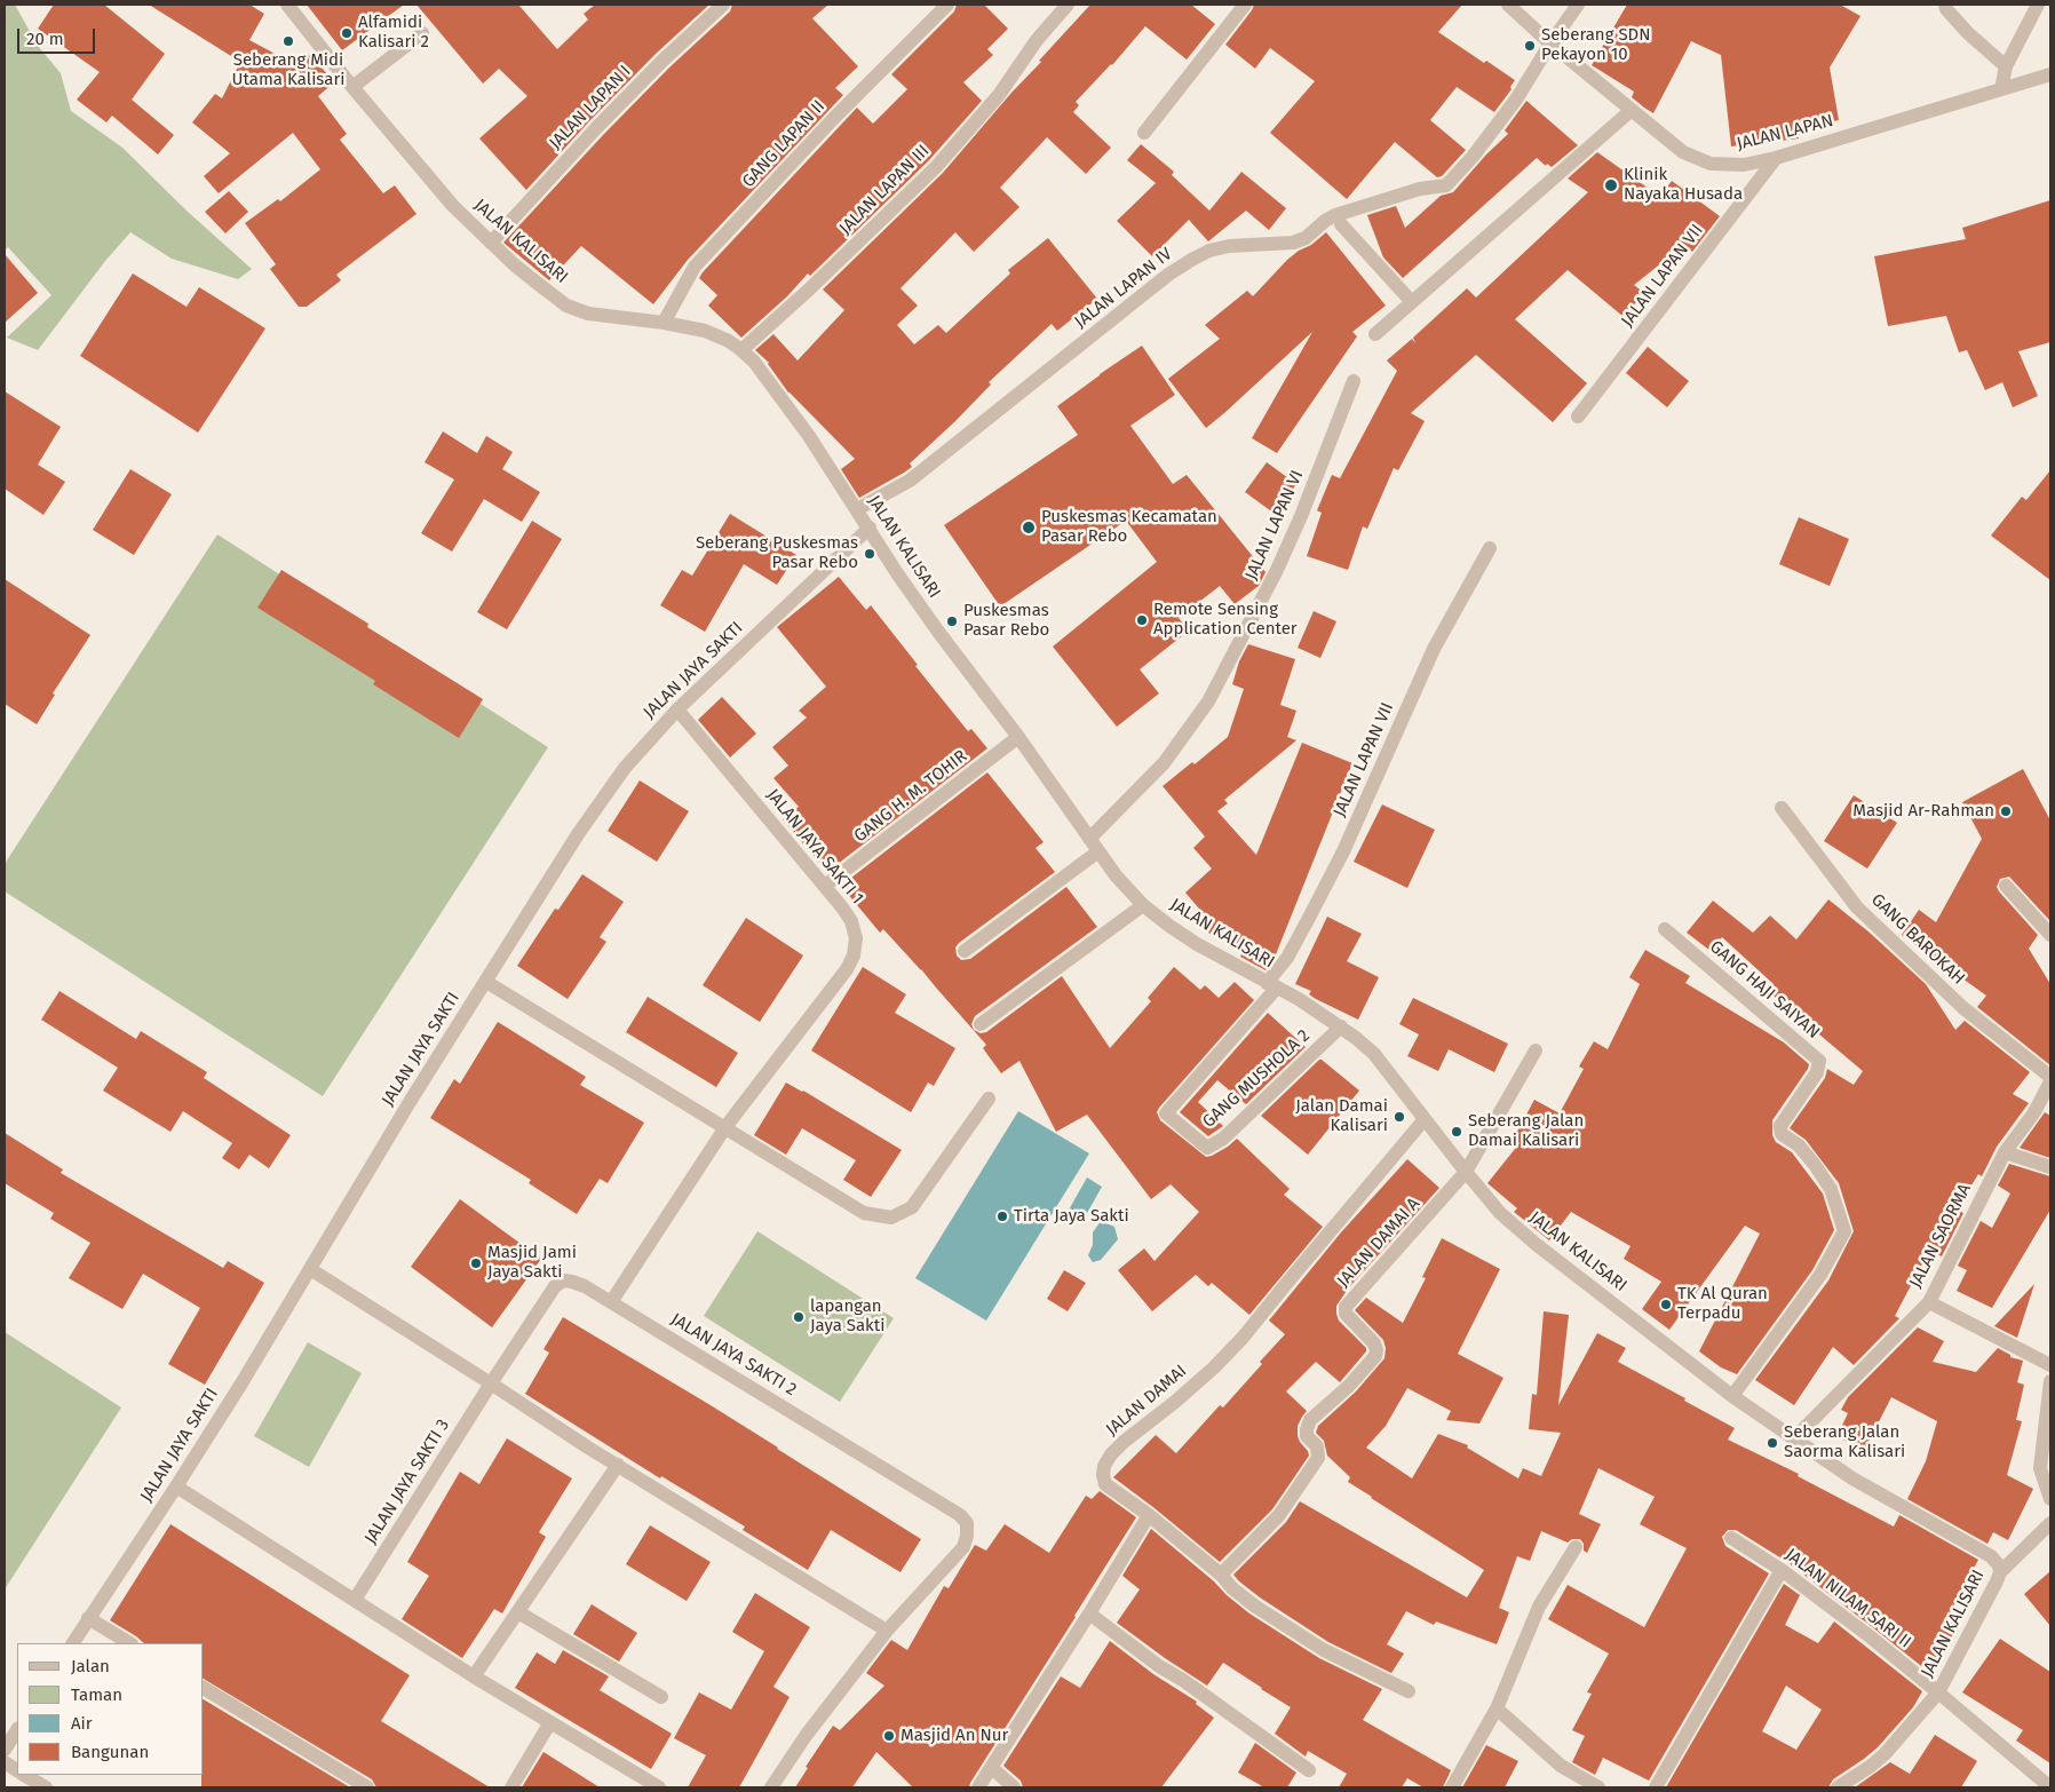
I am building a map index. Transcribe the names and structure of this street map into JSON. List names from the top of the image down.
{
  "streets": {
    "street": [
      "JALAN LAPAN I",
      "JALAN LAPAN",
      "GANG LAPAN II",
      "JALAN LAPAN III",
      "JALAN KALISARI",
      "JALAN LAPAN VII",
      "JALAN LAPAN IV",
      "JALAN LAPAN VI",
      "JALAN JAYA SAKTI",
      "GANG H. M. TOHIR",
      "JALAN JAYA SAKTI 1",
      "GANG BAROKAH",
      "GANG HAJI SAIYAN",
      "GANG MUSHOLA 2",
      "JALAN SAORMA",
      "JALAN DAMAI A",
      "JALAN JAYA SAKTI 2",
      "JALAN DAMAI",
      "JALAN JAYA SAKTI 3",
      "JALAN NILAM SARI II"
    ]
  },
  "crossings": [
    ["JALAN LAPAN I", "JALAN KALISARI"],
    ["JALAN LAPAN", "JALAN LAPAN VII"],
    ["JALAN LAPAN", "JALAN LAPAN IV"],
    ["GANG LAPAN II", "JALAN KALISARI"],
    ["JALAN LAPAN III", "JALAN KALISARI"],
    ["JALAN KALISARI", "JALAN LAPAN VII"],
    ["JALAN KALISARI", "JALAN LAPAN IV"],
    ["JALAN KALISARI", "JALAN LAPAN VI"],
    ["JALAN KALISARI", "JALAN JAYA SAKTI"],
    ["JALAN KALISARI", "GANG H. M. TOHIR"],
    ["JALAN KALISARI", "GANG HAJI SAIYAN"],
    ["JALAN KALISARI", "GANG MUSHOLA 2"],
    ["JALAN KALISARI", "JALAN SAORMA"],
    ["JALAN KALISARI", "JALAN DAMAI A"],
    ["JALAN KALISARI", "JALAN DAMAI"],
    ["JALAN KALISARI", "JALAN NILAM SARI II"],
    ["JALAN LAPAN VII", "GANG MUSHOLA 2"],
    ["JALAN JAYA SAKTI", "JALAN JAYA SAKTI 1"],
    ["GANG H. M. TOHIR", "JALAN JAYA SAKTI 1"],
    ["JALAN JAYA SAKTI 1", "JALAN JAYA SAKTI 2"],
    ["JALAN JAYA SAKTI 2", "JALAN JAYA SAKTI 3"]
  ],
  "places": [
    "Alfamidi Kalisari 2",
    "Seberang Midi Utama Kalisari",
    "Seberang SDN Pekayon 10",
    "Klinik Nayaka Husada",
    "Puskesmas Kecamatan Pasar Rebo",
    "Seberang Puskesmas Pasar Rebo",
    "Remote Sensing Application Center",
    "Puskesmas Pasar Rebo",
    "Masjid Ar-Rahman",
    "Jalan Damai Kalisari",
    "Seberang Jalan Damai Kalisari",
    "Tirta Jaya Sakti",
    "Masjid Jami Jaya Sakti",
    "TK Al Quran Terpadu",
    "lapangan Jaya Sakti",
    "Seberang Jalan Saorma Kalisari",
    "Masjid An Nur"
  ],
  "legend": [
    "Jalan",
    "Taman",
    "Air",
    "Bangunan"
  ],
  "scale_bar": "20 m"
}
